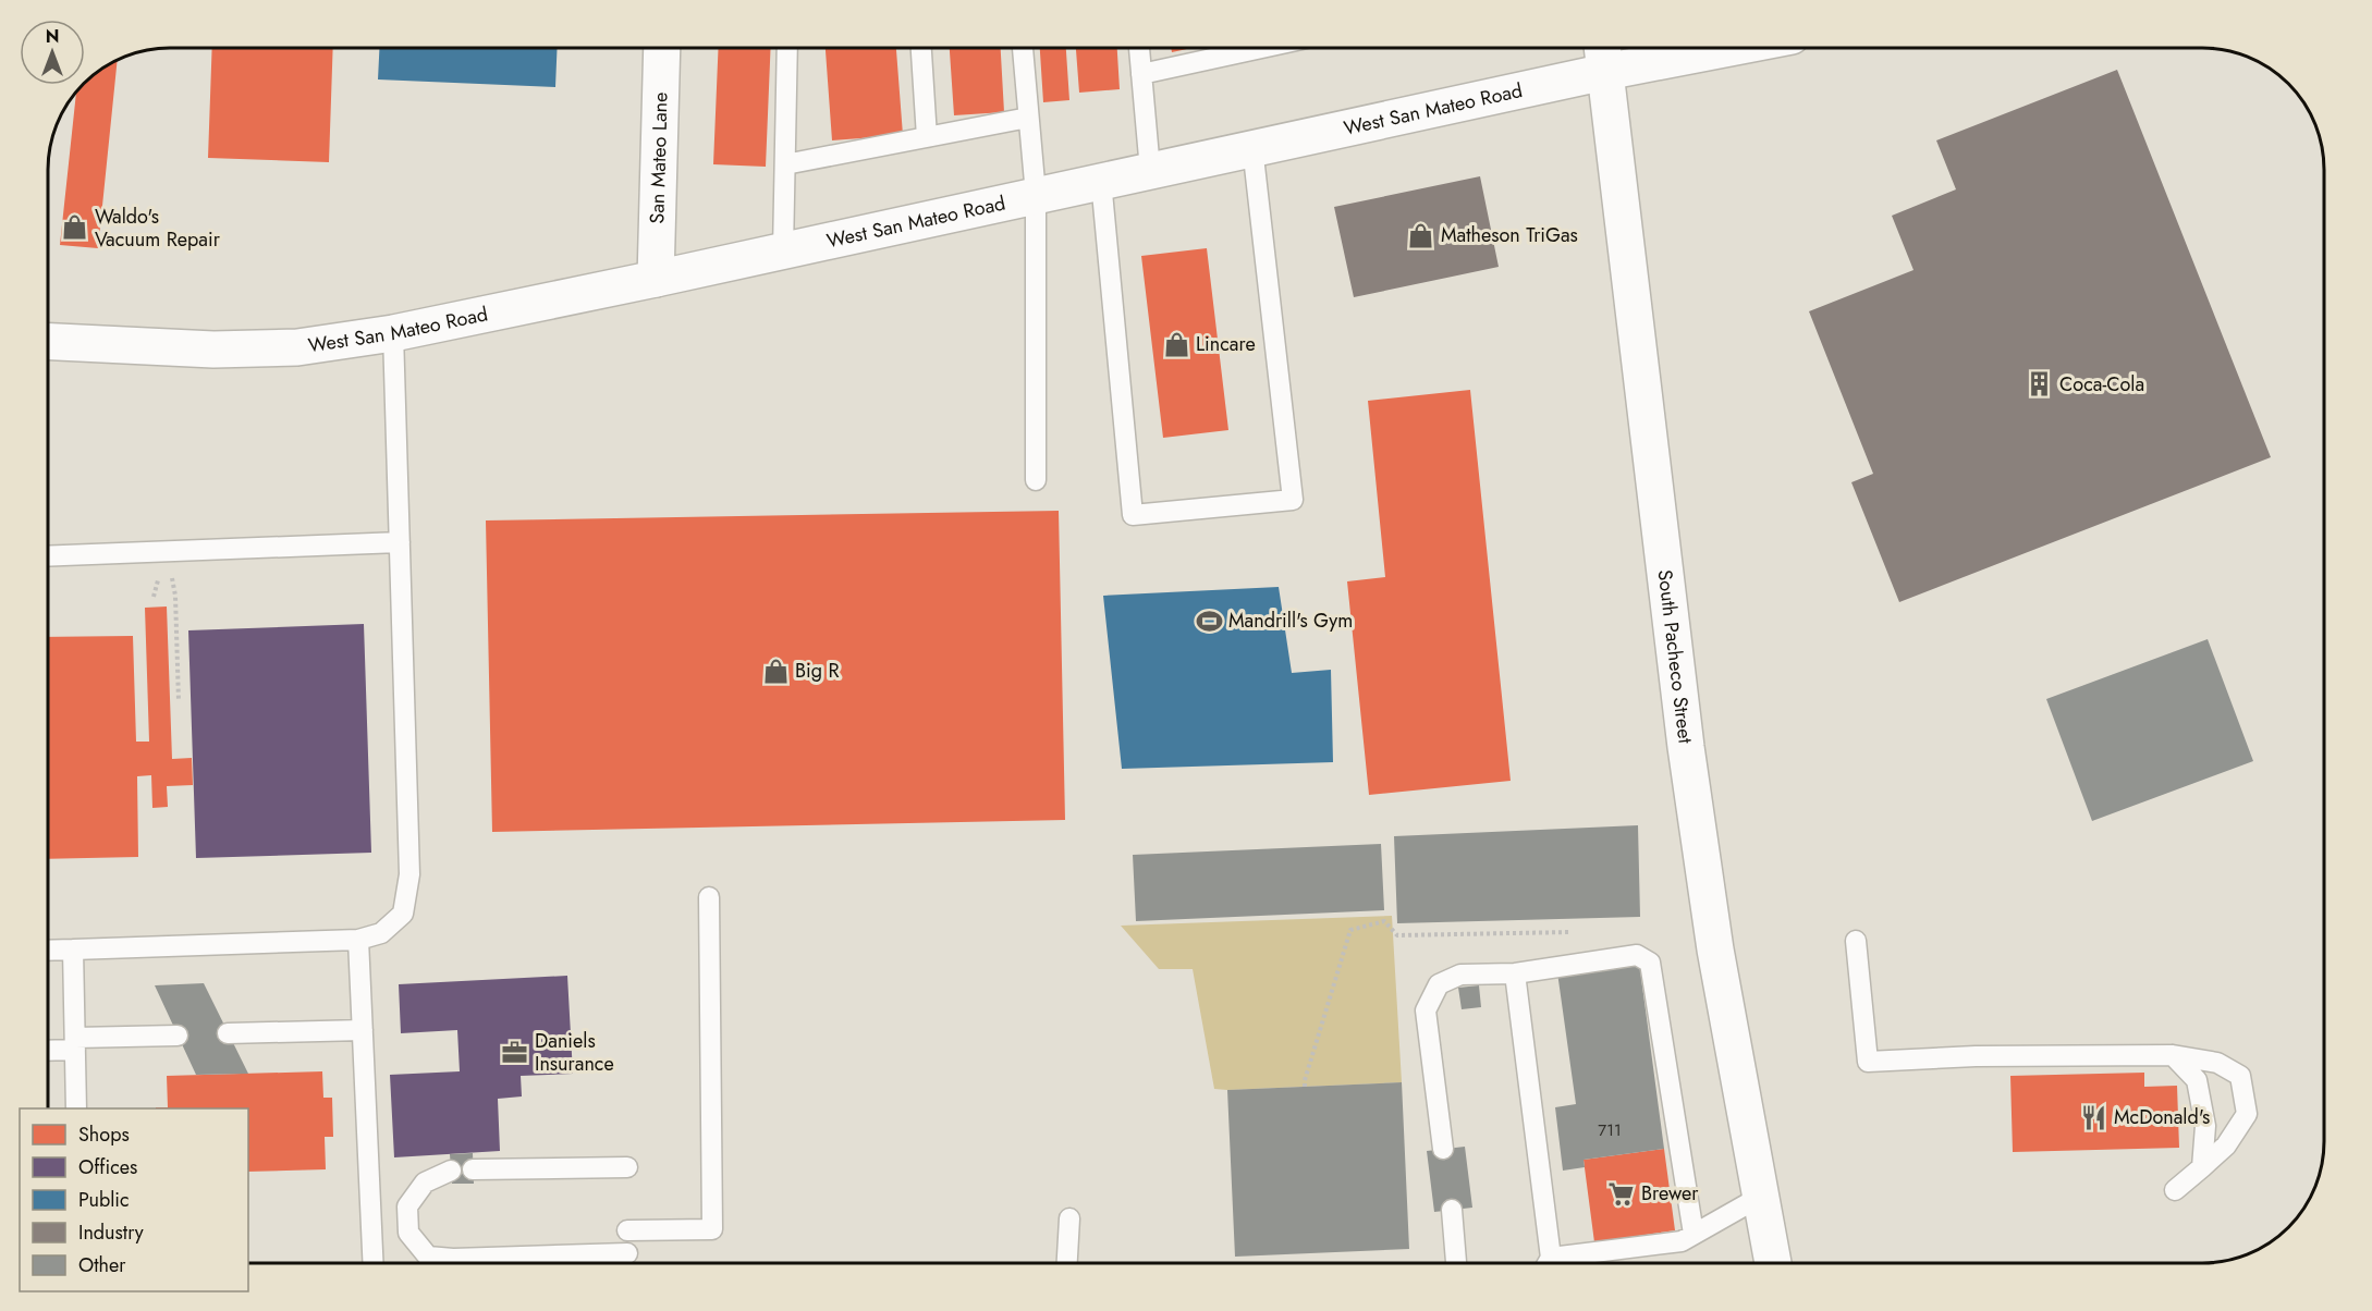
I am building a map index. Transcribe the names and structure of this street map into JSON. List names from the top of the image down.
{
  "streets": {
    "street": ["West San Mateo Road", "San Mateo Lane", "South Pacheco Street"]
  },
  "crossings": [
    ["West San Mateo Road", "San Mateo Lane"],
    ["West San Mateo Road", "South Pacheco Street"]
  ],
  "places": {
    "shop": [
      "Waldo's Vacuum Repair",
      "Matheson TriGas",
      "Lincare",
      "Big R"
    ],
    "building": ["Coca-Cola"],
    "sports": ["Mandrill's Gym"],
    "office": ["Daniels Insurance"],
    "restaurant": ["McDonald's"],
    "supermarket": ["Brewer"]
  },
  "house_numbers": ["711"],
  "legend": [
    "Shops",
    "Offices",
    "Public",
    "Industry",
    "Other"
  ],
  "north": "top"
}
